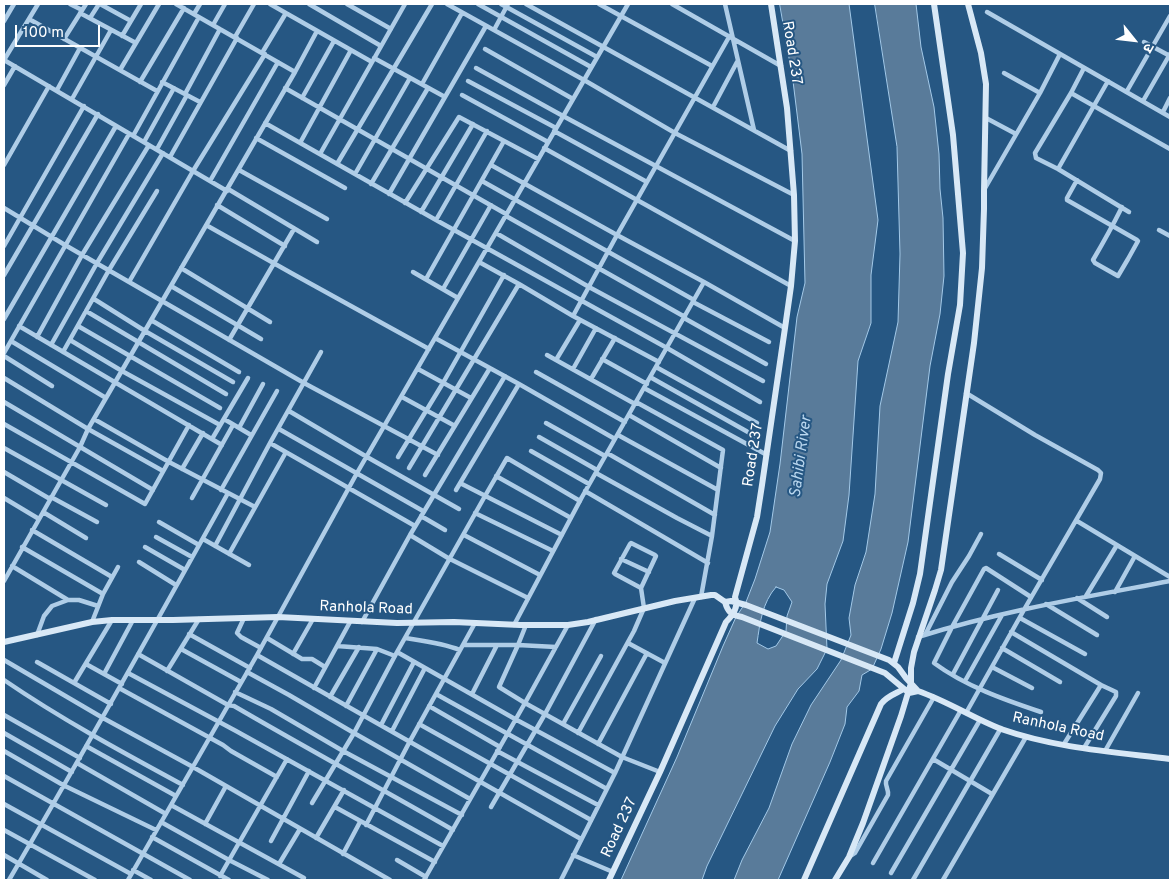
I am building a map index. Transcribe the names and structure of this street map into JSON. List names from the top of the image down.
{
  "streets": {
    "street": ["Road 237", "Ranhola Road"]
  },
  "crossings": [
    ["Road 237", "Ranhola Road"]
  ],
  "water": ["Sahibi River"],
  "scale_bar": "100 m",
  "north": "bottom right"
}
